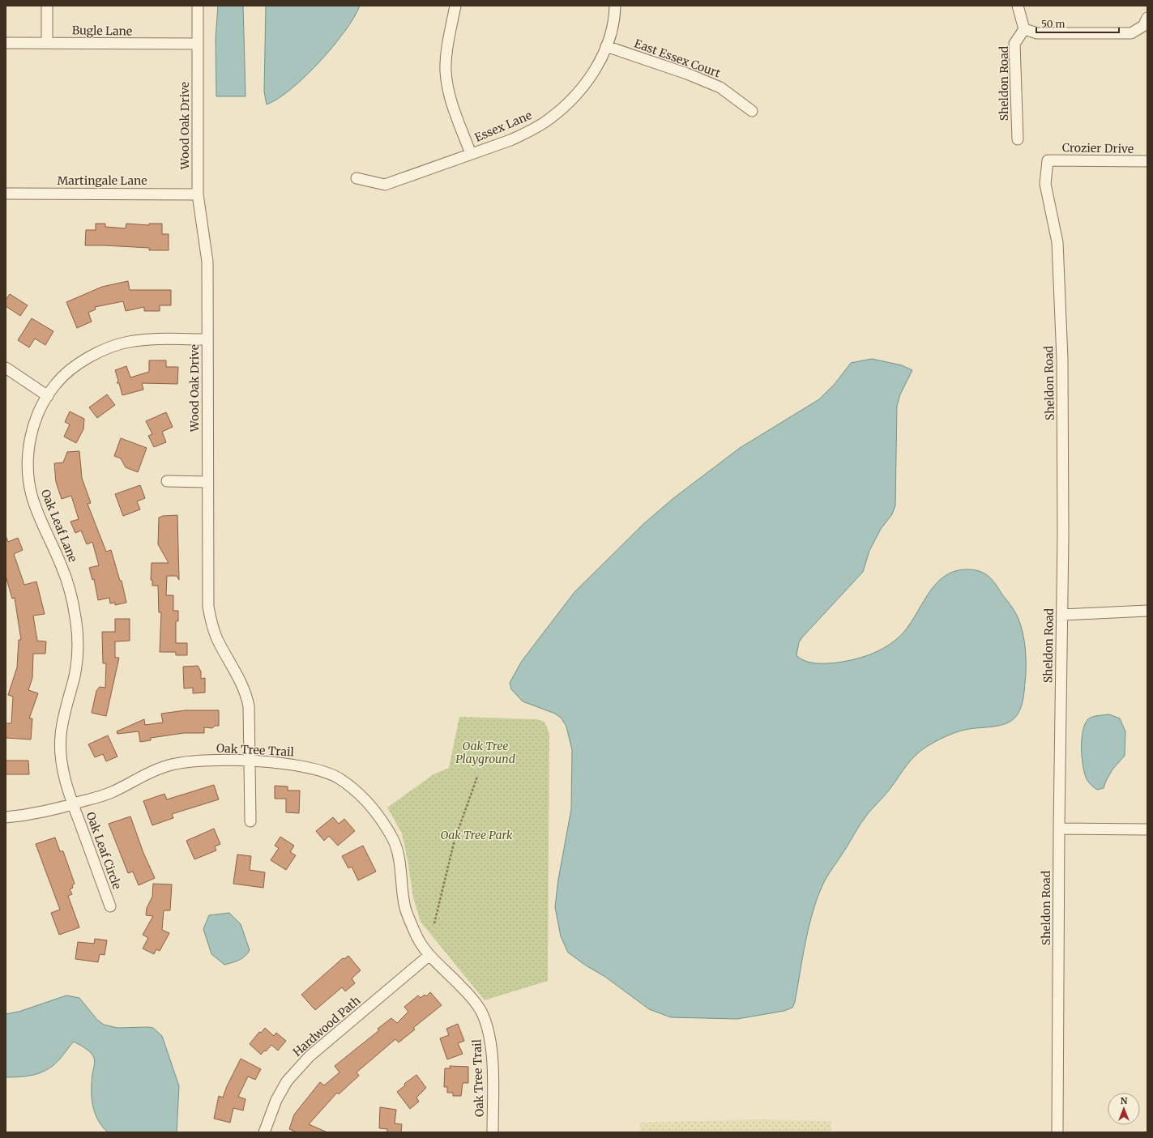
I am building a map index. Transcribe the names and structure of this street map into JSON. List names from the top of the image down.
{
  "streets": {
    "street": [
      "Bugle Lane",
      "East Essex Court",
      "Sheldon Road",
      "Wood Oak Drive",
      "Essex Lane",
      "Crozier Drive",
      "Martingale Lane",
      "Oak Leaf Lane",
      "Oak Tree Trail",
      "Oak Leaf Circle",
      "Hardwood Path"
    ]
  },
  "crossings": [
    ["Bugle Lane", "Wood Oak Drive"],
    ["East Essex Court", "Essex Lane"],
    ["Sheldon Road", "Crozier Drive"],
    ["Wood Oak Drive", "Martingale Lane"],
    ["Wood Oak Drive", "Oak Leaf Lane"],
    ["Wood Oak Drive", "Oak Tree Trail"],
    ["Oak Leaf Lane", "Oak Tree Trail"],
    ["Oak Leaf Lane", "Oak Leaf Circle"],
    ["Oak Tree Trail", "Oak Leaf Circle"],
    ["Oak Tree Trail", "Hardwood Path"]
  ],
  "parks": ["Oak Tree Playground", "Oak Tree Park"],
  "scale_bar": "50 m",
  "north": "top"
}
